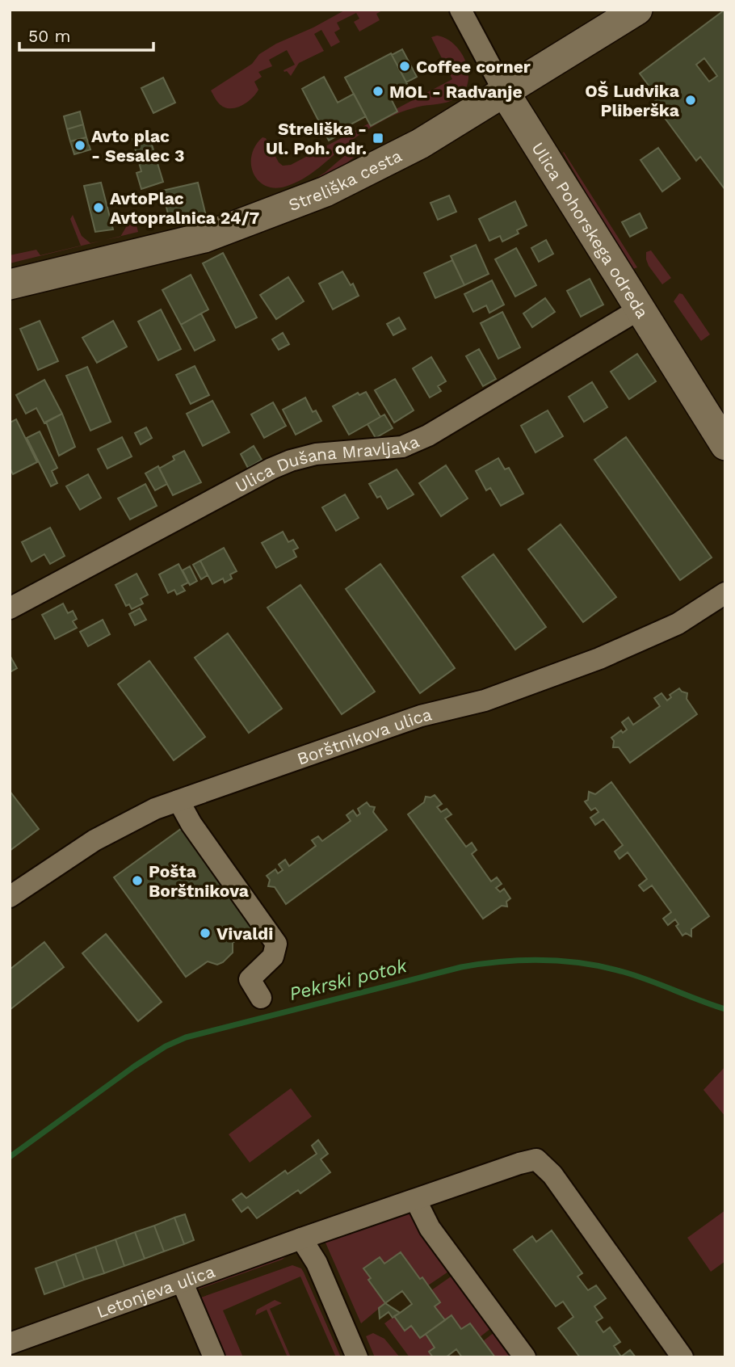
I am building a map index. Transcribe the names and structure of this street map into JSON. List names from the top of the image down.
{
  "streets": {
    "street": [
      "Streliška cesta",
      "Ulica Pohorskega odreda",
      "Ulica Dušana Mravljaka",
      "Borštnikova ulica",
      "Letonjeva ulica"
    ]
  },
  "crossings": [
    ["Streliška cesta", "Ulica Pohorskega odreda"],
    ["Ulica Pohorskega odreda", "Ulica Dušana Mravljaka"]
  ],
  "water": ["Pekrski potok"],
  "places": {
    "other": [
      "Coffee corner",
      "MOL - Radvanje",
      "OŠ Ludvika Pliberška",
      "Avto plac - Sesalec 3",
      "AvtoPlac Avtopralnica 24/7",
      "Pošta Borštnikova",
      "Vivaldi"
    ],
    "transit": ["Streliška - Ul. Poh. odr."]
  },
  "scale_bar": "50 m"
}
